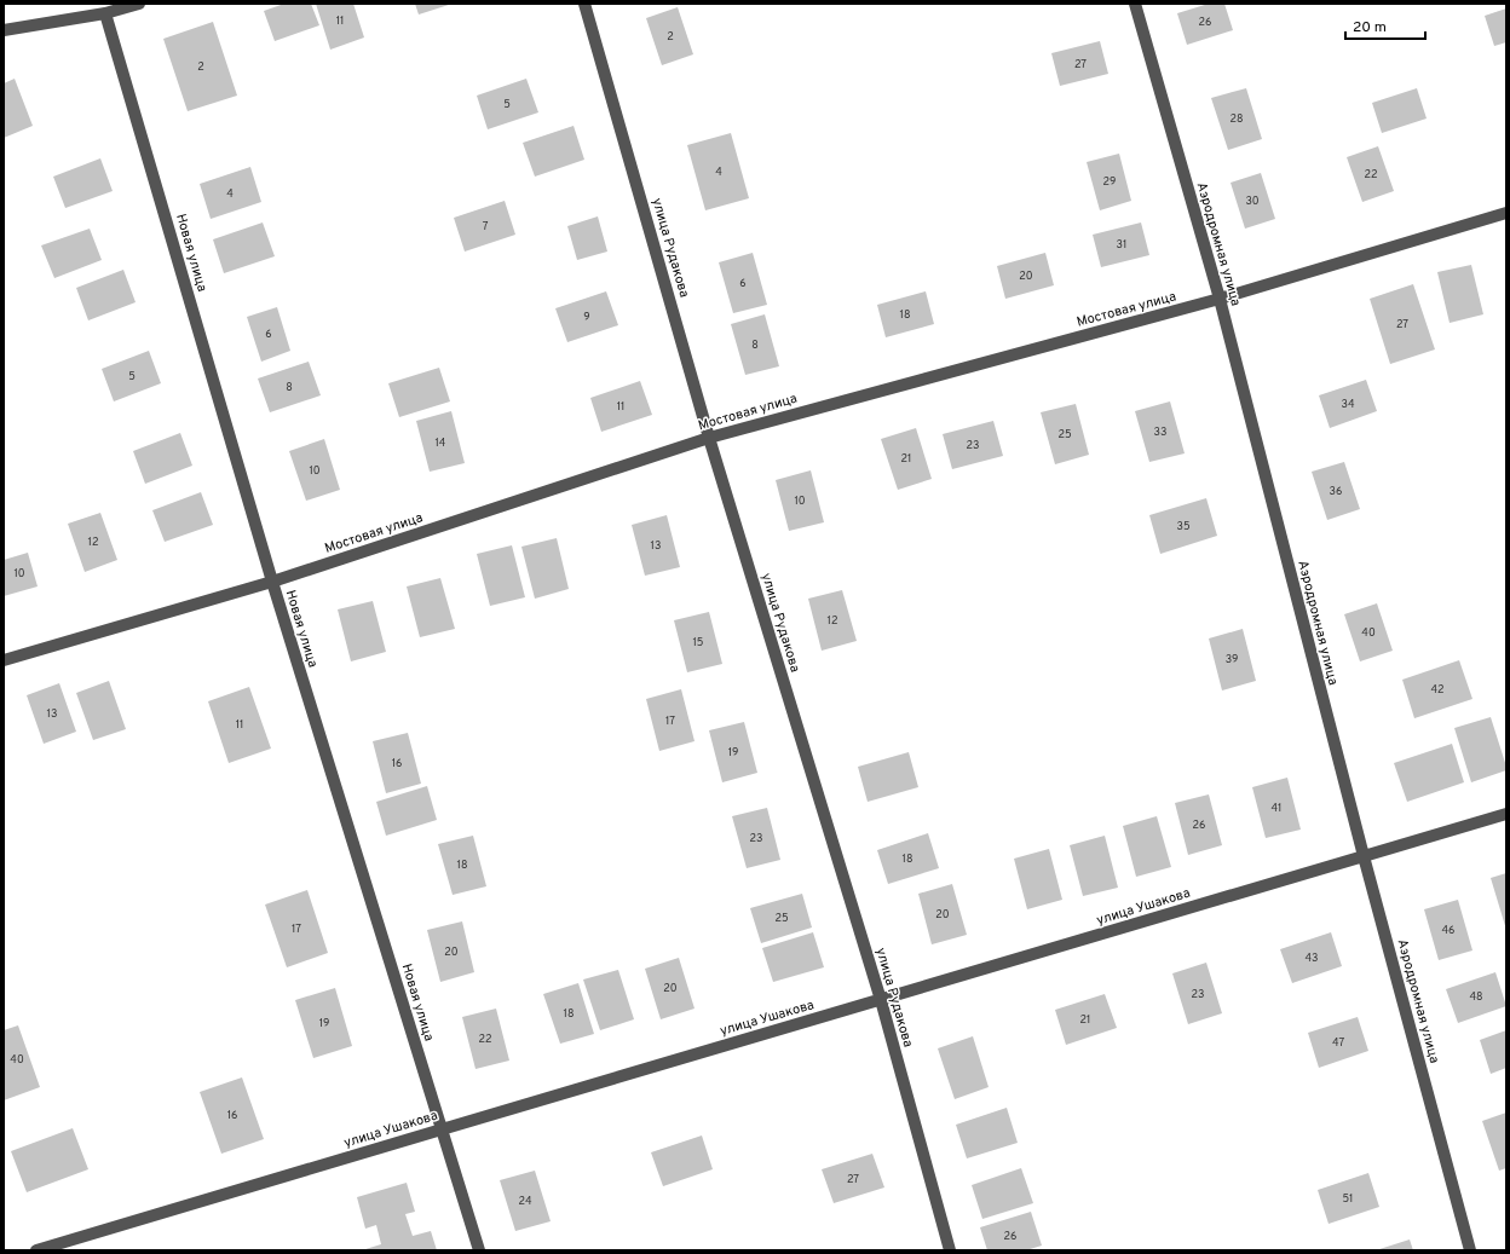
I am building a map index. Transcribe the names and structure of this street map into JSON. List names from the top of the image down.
{
  "streets": {
    "street": [
      "Аэродромная улица",
      "улица Рудакова",
      "Новая улица",
      "Мостовая улица",
      "улица Ушакова"
    ]
  },
  "crossings": [
    ["Аэродромная улица", "Мостовая улица"],
    ["Аэродромная улица", "улица Ушакова"],
    ["улица Рудакова", "Мостовая улица"],
    ["улица Рудакова", "улица Ушакова"],
    ["Новая улица", "Мостовая улица"],
    ["Новая улица", "улица Ушакова"]
  ],
  "house_numbers": [
    "11",
    "26",
    "2",
    "27",
    "2",
    "5",
    "28",
    "4",
    "22",
    "29",
    "4",
    "30",
    "7",
    "31",
    "20",
    "6",
    "18",
    "9",
    "27",
    "6",
    "8",
    "5",
    "8",
    "34",
    "11",
    "33",
    "25",
    "14",
    "23",
    "21",
    "10",
    "36",
    "10",
    "35",
    "12",
    "13",
    "10",
    "12",
    "40",
    "15",
    "39",
    "42",
    "13",
    "17",
    "11",
    "19",
    "16",
    "41",
    "26",
    "23",
    "18",
    "18",
    "20",
    "25",
    "17",
    "46",
    "20",
    "43",
    "20",
    "23",
    "48",
    "18",
    "21",
    "19",
    "22",
    "47",
    "40",
    "16",
    "27",
    "51",
    "24",
    "26"
  ],
  "scale_bar": "20 m"
}
